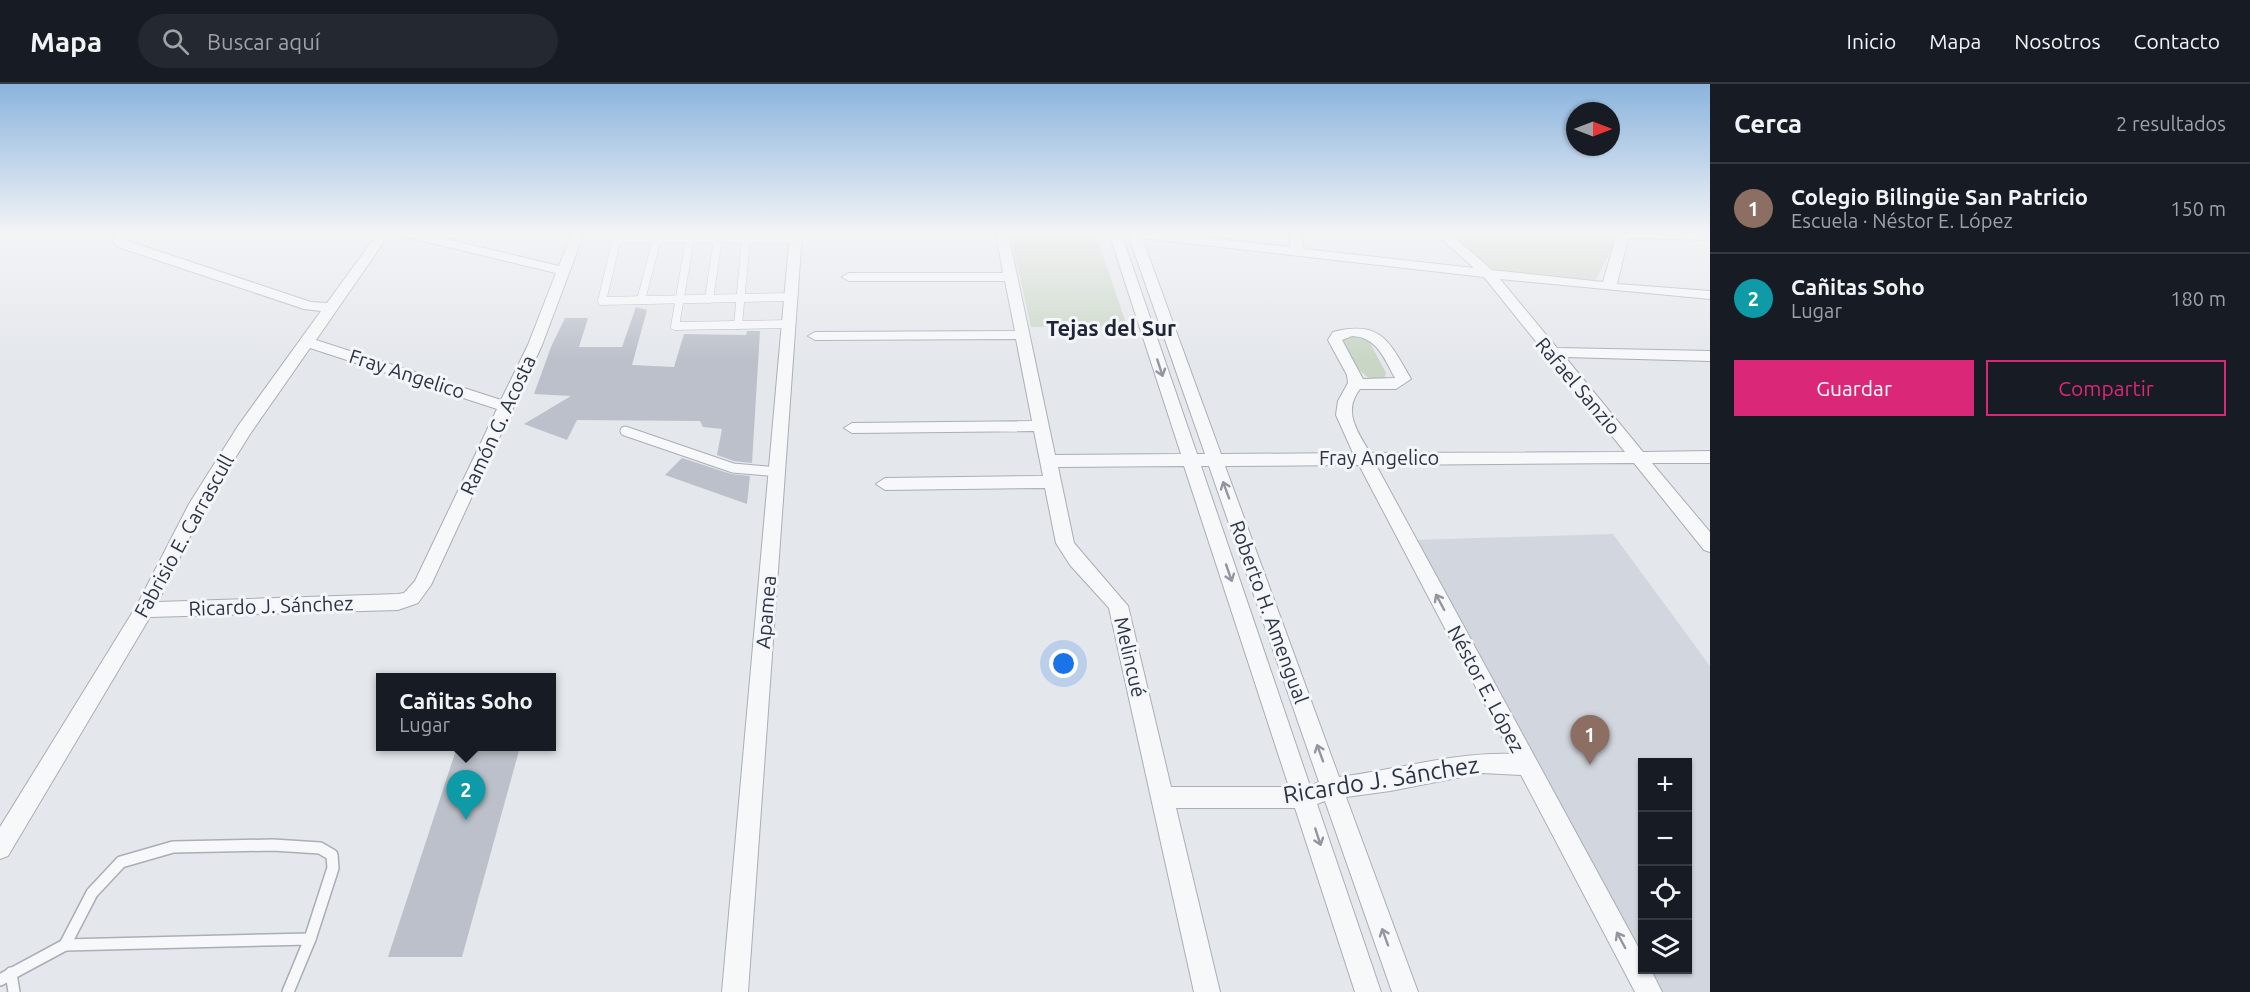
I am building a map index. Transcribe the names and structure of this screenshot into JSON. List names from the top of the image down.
{
  "streets": {
    "street": [
      "Fray Angelico",
      "Rafael Sanzio",
      "Ramón G. Acosta",
      "Fabrisio E. Carrascull",
      "Ricardo J. Sánchez",
      "Apamea",
      "Roberto H. Amengual",
      "Melincué",
      "Néstor E. López"
    ]
  },
  "crossings": [
    ["Fray Angelico", "Rafael Sanzio"],
    ["Fray Angelico", "Ramón G. Acosta"],
    ["Fray Angelico", "Fabrisio E. Carrascull"],
    ["Fray Angelico", "Roberto H. Amengual"],
    ["Fray Angelico", "Melincué"],
    ["Fray Angelico", "Néstor E. López"],
    ["Ramón G. Acosta", "Ricardo J. Sánchez"],
    ["Fabrisio E. Carrascull", "Ricardo J. Sánchez"],
    ["Ricardo J. Sánchez", "Roberto H. Amengual"],
    ["Ricardo J. Sánchez", "Melincué"],
    ["Ricardo J. Sánchez", "Néstor E. López"]
  ],
  "one_way": ["Néstor E. López"],
  "districts": ["Tejas del Sur"],
  "north": "right",
  "page": {
    "header": "Mapa",
    "search": "Buscar aquí",
    "nav": [
      "Inicio",
      "Mapa",
      "Nosotros",
      "Contacto"
    ],
    "heading": ["Cerca", "2 resultados"],
    "list": [
      {
        "mark": "1",
        "name": "Colegio Bilingüe San Patricio",
        "note": "Escuela · Néstor E. López",
        "value": "150 m"
      },
      {
        "mark": "2",
        "name": "Cañitas Soho",
        "note": "Lugar",
        "value": "180 m"
      }
    ],
    "buttons": ["Guardar", "Compartir"],
    "popup": ["Cañitas Soho", "Lugar"],
    "pins": ["1", "2"],
    "map_buttons": ["+", "−"]
  }
}
